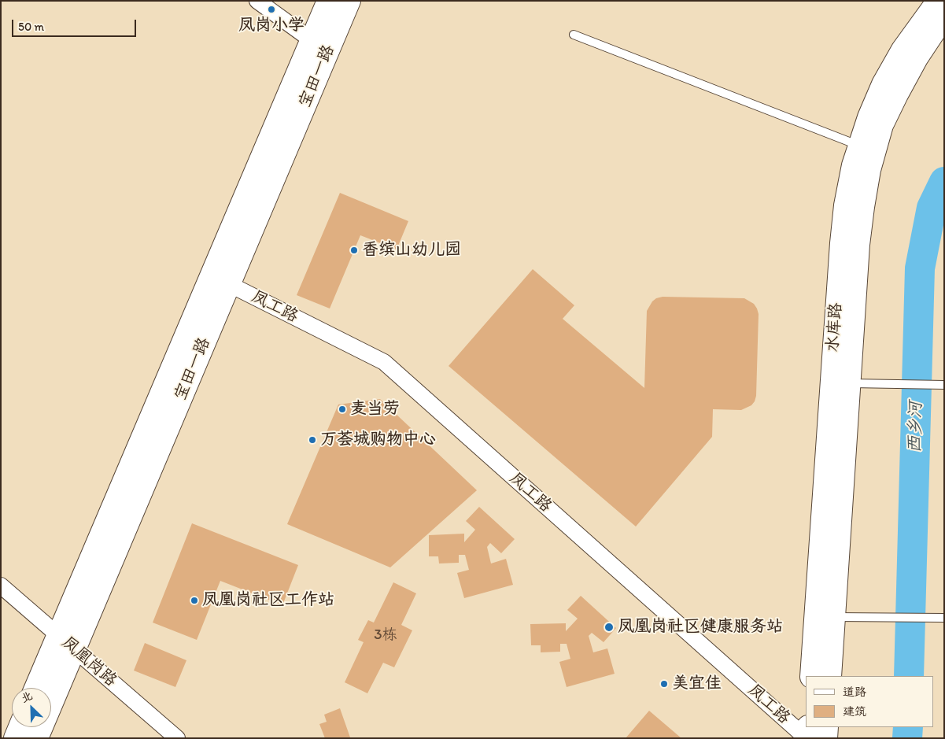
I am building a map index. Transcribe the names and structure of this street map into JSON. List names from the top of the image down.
{
  "streets": {
    "main road": ["宝田一路", "水库路"],
    "street": ["凤工路", "凤凰岗路"]
  },
  "crossings": [
    ["宝田一路", "凤工路"],
    ["宝田一路", "凤凰岗路"]
  ],
  "water": ["西乡河"],
  "places": [
    "凤岗小学",
    "香缤山幼儿园",
    "麦当劳",
    "万荟城购物中心",
    "凤凰岗社区工作站",
    "凤凰岗社区健康服务站",
    "美宜佳"
  ],
  "house_numbers": ["3栋"],
  "legend": ["道路", "建筑"],
  "scale_bar": "50 m",
  "north": "top left"
}
